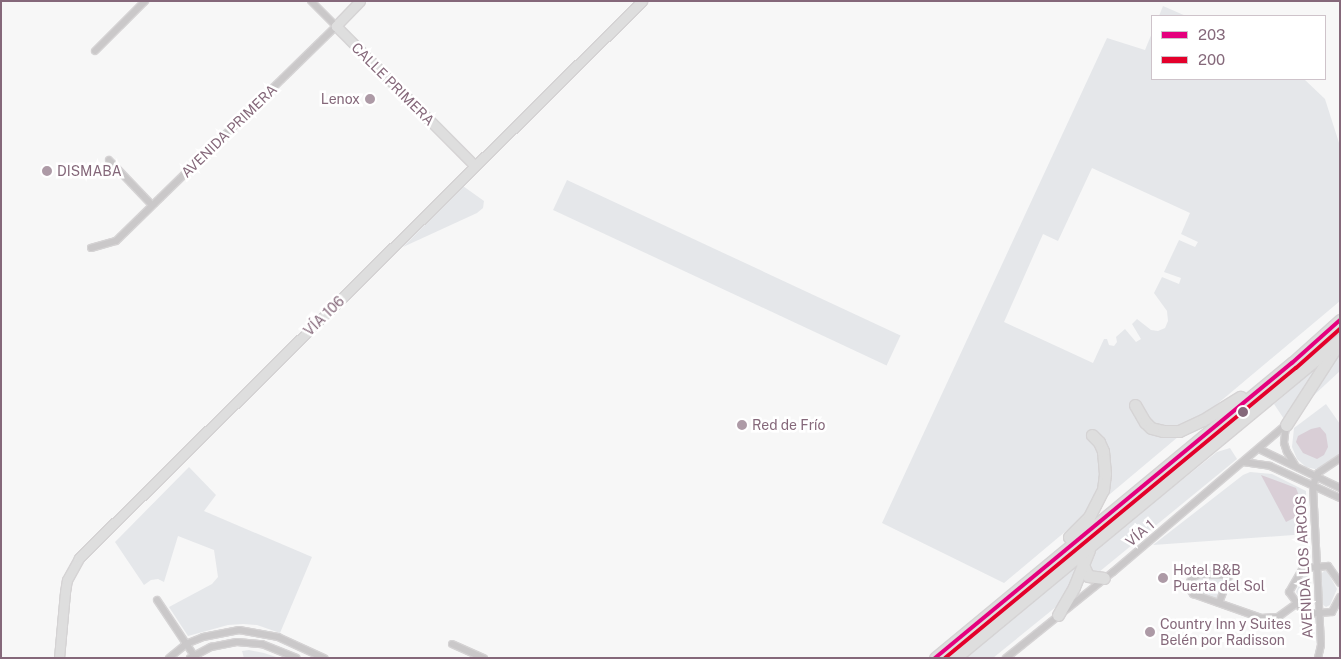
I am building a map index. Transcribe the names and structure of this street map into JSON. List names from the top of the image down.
{
  "streets": {
    "main road": ["CALLE PRIMERA", "AVENIDA PRIMERA", "VÍA 106"],
    "street": ["VÍA 1", "AVENIDA LOS ARCOS"]
  },
  "crossings": [
    ["CALLE PRIMERA", "AVENIDA PRIMERA"],
    ["CALLE PRIMERA", "VÍA 106"]
  ],
  "places": [
    "Lenox",
    "DISMABA",
    "Red de Frío",
    "Hotel B&B Puerta del Sol",
    "Country Inn y Suites Belén por Radisson"
  ],
  "lines": ["transit line 203", "transit line 200"],
  "legend": ["203", "200"]
}
